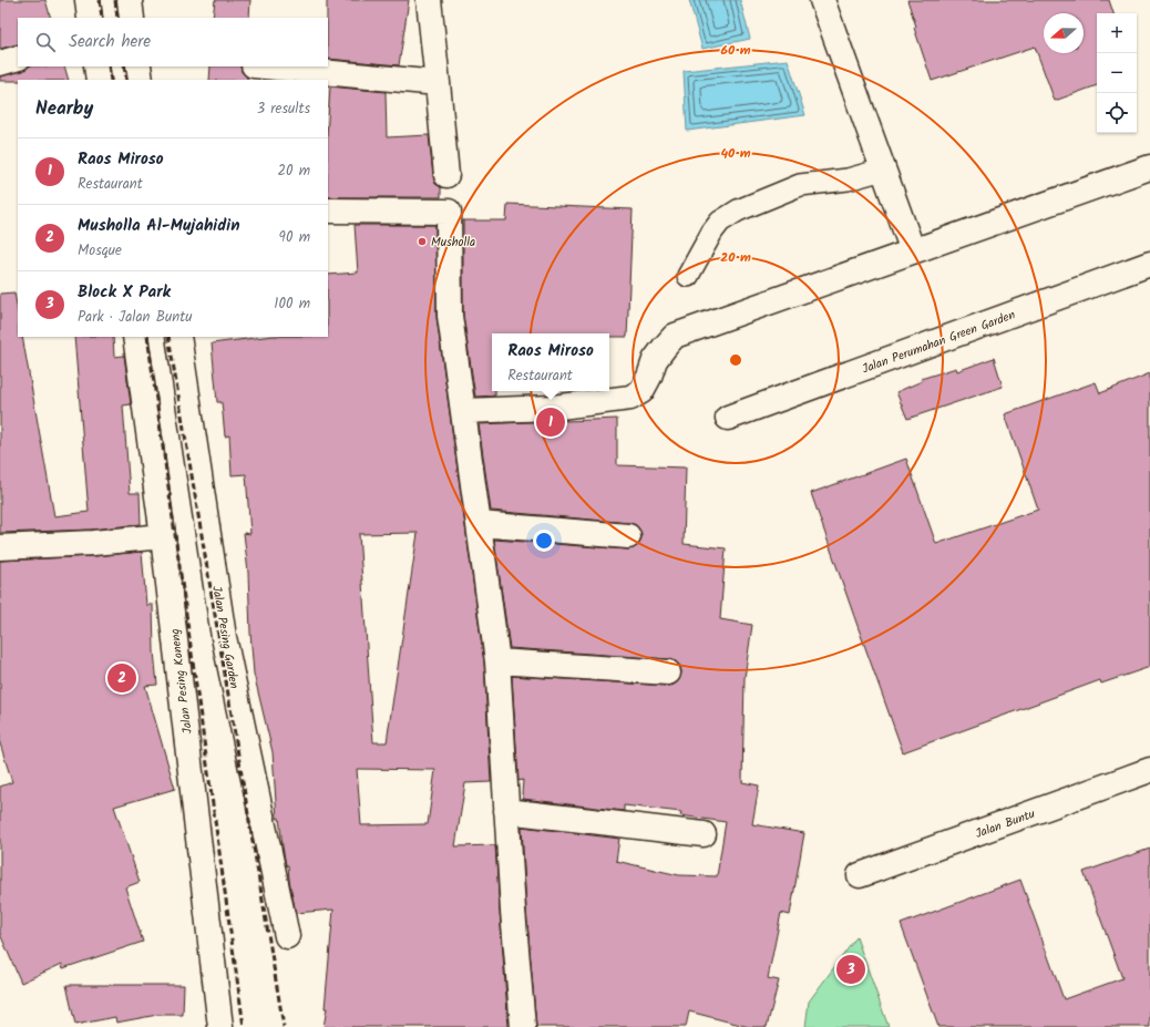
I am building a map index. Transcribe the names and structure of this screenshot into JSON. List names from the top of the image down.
{
  "streets": {
    "street": [
      "Jalan Perumahan Green Garden",
      "Jalan Pesing Garden",
      "Jalan Pesing Koneng",
      "Jalan Buntu"
    ]
  },
  "places": ["Musholla"],
  "north": "left",
  "page": {
    "map_buttons": ["+", "−"],
    "search": "Search here",
    "heading": ["Nearby", "3 results"],
    "list": [
      {
        "mark": "1",
        "name": "Raos Miroso",
        "note": "Restaurant",
        "value": "20 m"
      },
      {
        "mark": "2",
        "name": "Musholla Al-Mujahidin",
        "note": "Mosque",
        "value": "90 m"
      },
      {
        "mark": "3",
        "name": "Block X Park",
        "note": "Park · Jalan Buntu",
        "value": "100 m"
      }
    ],
    "popup": ["Raos Miroso", "Restaurant"],
    "pins": ["1", "2", "3"]
  },
  "rings": ["60 m", "40 m", "20 m"]
}
